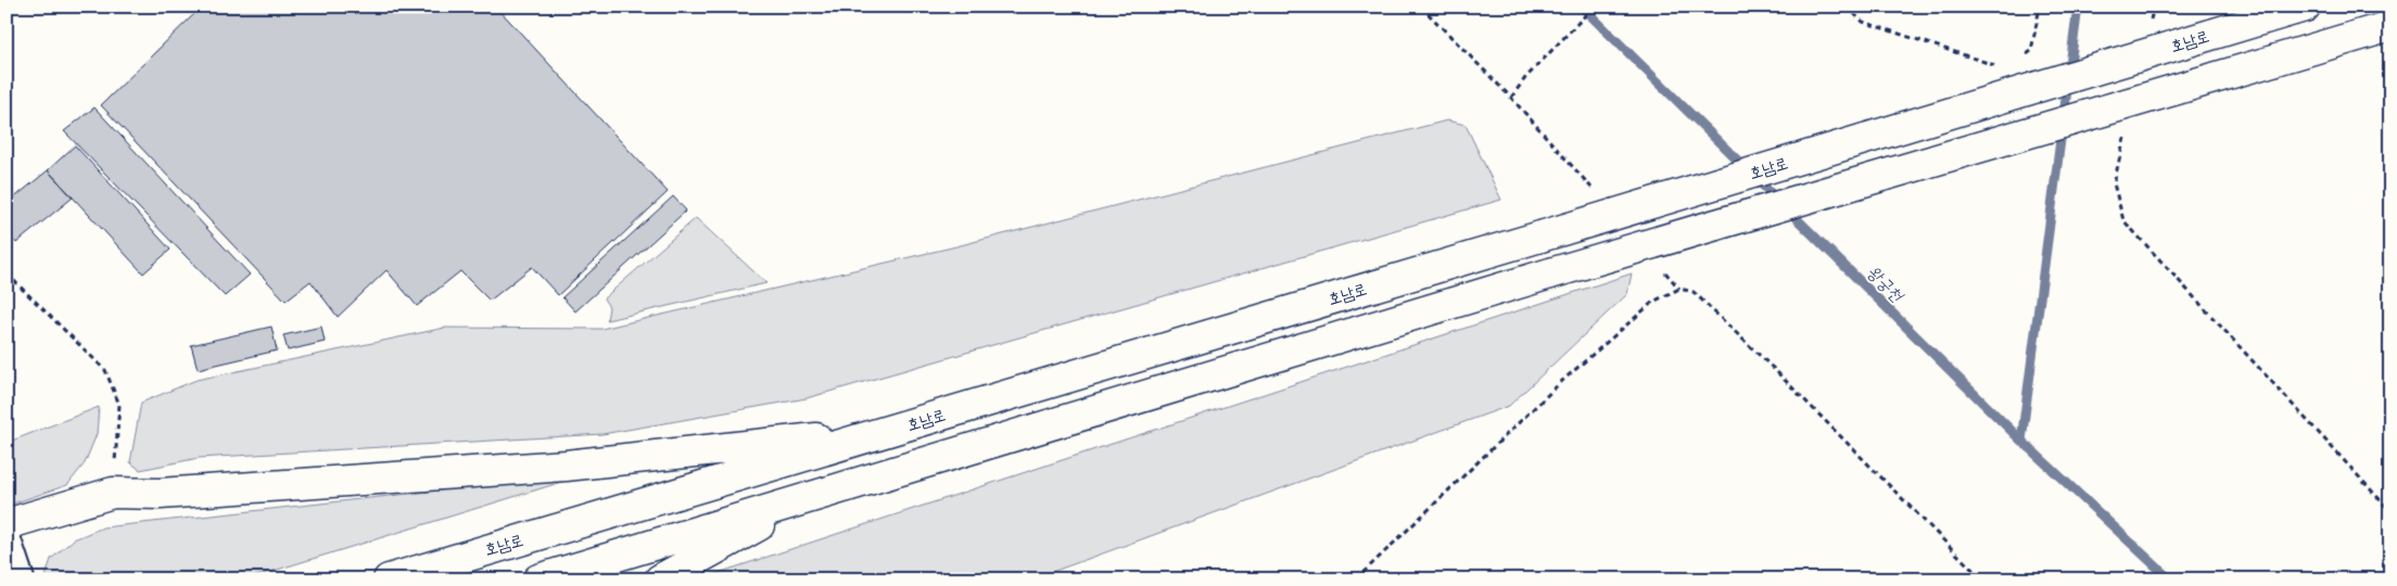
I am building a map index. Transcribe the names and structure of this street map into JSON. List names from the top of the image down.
{
  "streets": {
    "highway": ["호남로"]
  },
  "water": ["왕궁천"]
}
